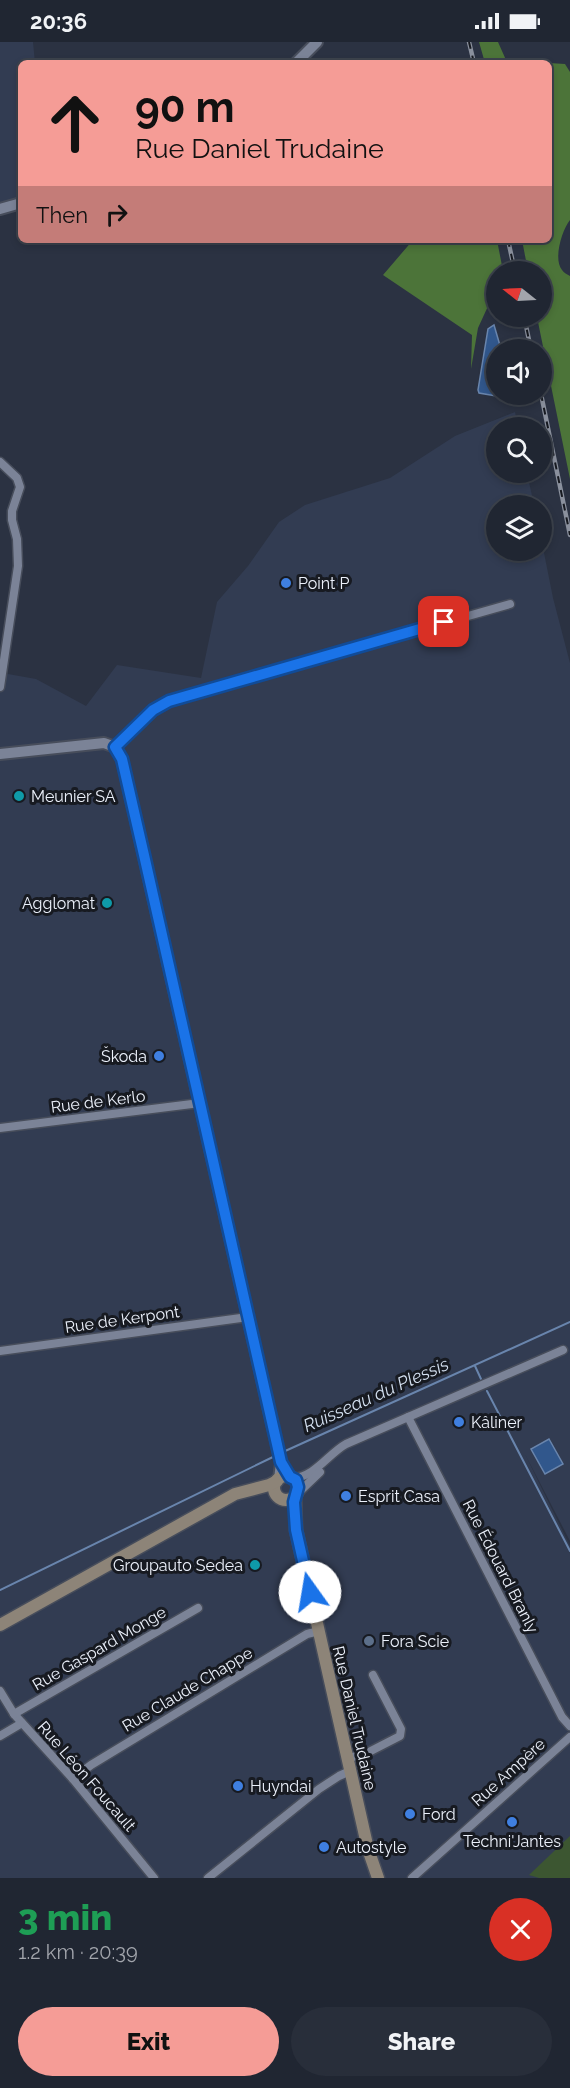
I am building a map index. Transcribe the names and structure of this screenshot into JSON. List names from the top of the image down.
{
  "streets": {
    "main road": ["Rue Daniel Trudaine"],
    "street": [
      "Rue de Kerlo",
      "Rue de Kerpont",
      "Rue Édouard Branly",
      "Rue Gaspard Monge",
      "Rue Claude Chappe",
      "Rue Ampère",
      "Rue Léon Foucault"
    ]
  },
  "crossings": [
    ["Rue Gaspard Monge", "Rue Léon Foucault"],
    ["Rue Claude Chappe", "Rue Daniel Trudaine"],
    ["Rue Claude Chappe", "Rue Léon Foucault"]
  ],
  "water": ["Ruisseau du Plessis"],
  "places": [
    "Point P",
    "Meunier SA",
    "Agglomat",
    "Škoda",
    "Kâliner",
    "Esprit Casa",
    "Groupauto Sedea",
    "Fora Scie",
    "Huyndai",
    "Ford",
    "Techni'Jantes",
    "Autostyle"
  ],
  "north": "left",
  "page": {
    "status": "20:36",
    "turn": ["90 m", "Rue Daniel Trudaine"],
    "then": "Then",
    "heading": ["3 min", "1.2 km · 20:39"],
    "buttons": ["Exit", "Share"]
  }
}
